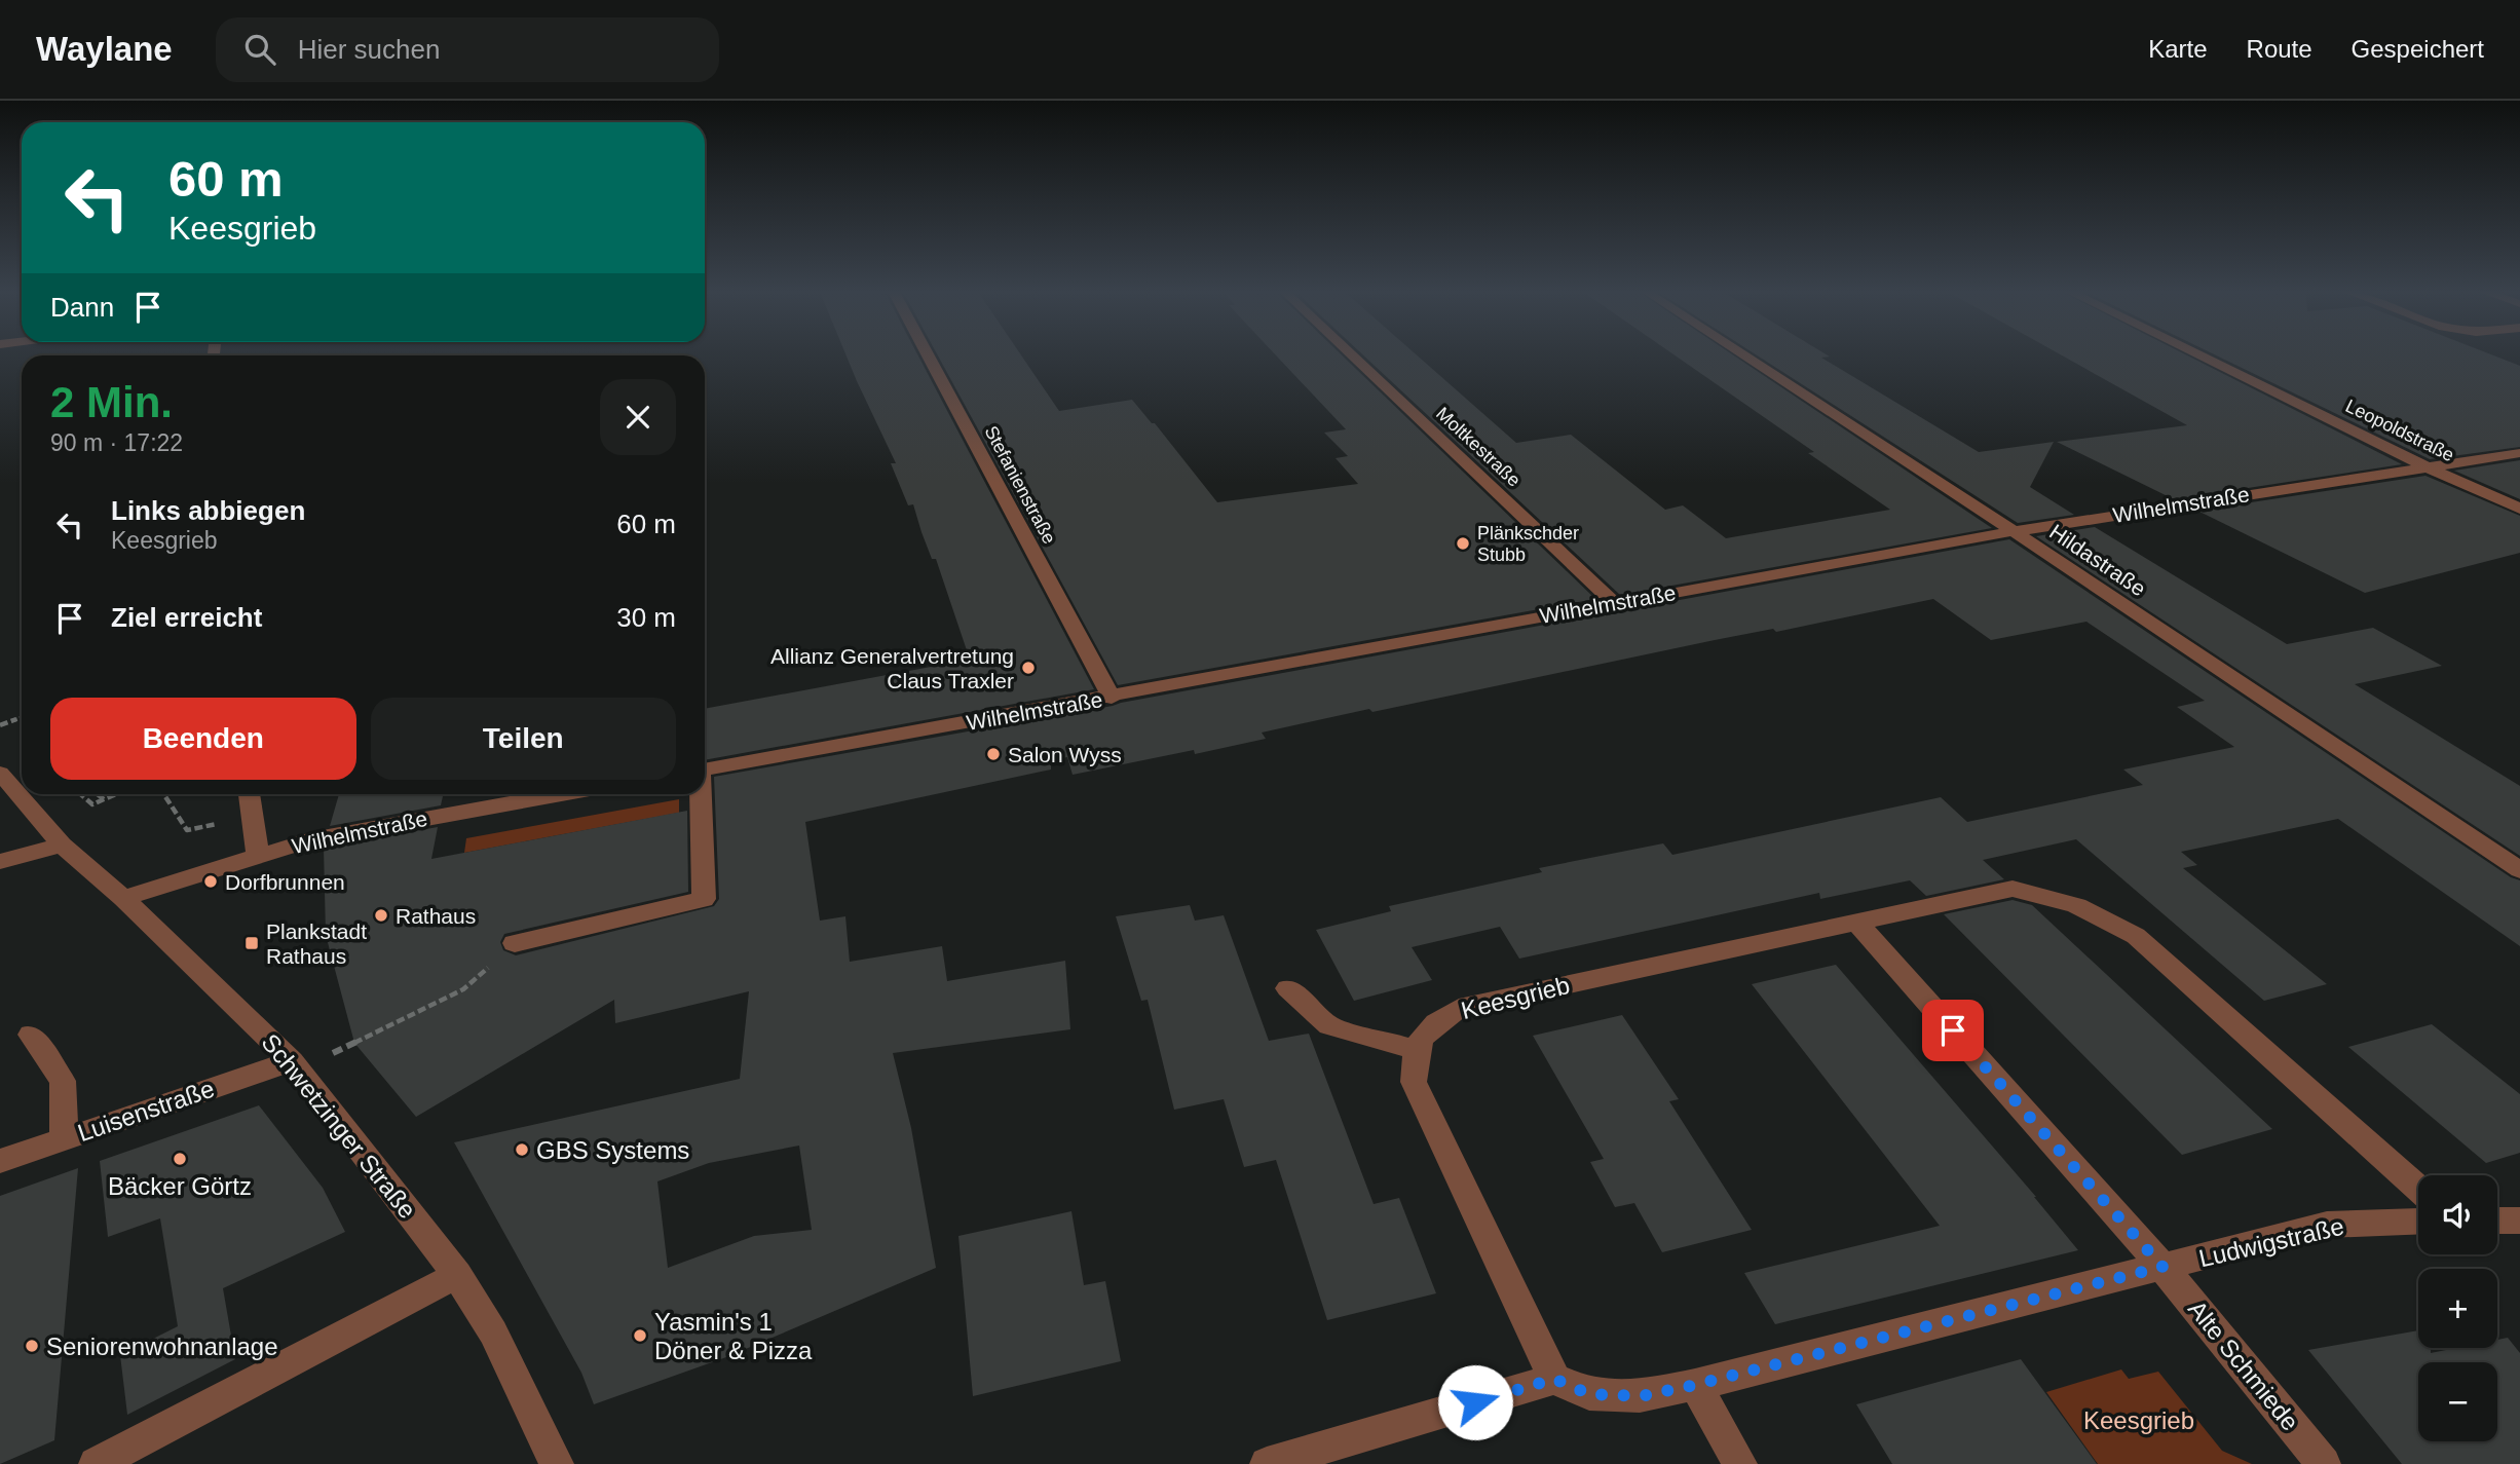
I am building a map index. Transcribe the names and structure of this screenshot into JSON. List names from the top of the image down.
{
  "streets": {
    "street": [
      "Leopoldstraße",
      "Moltkestraße",
      "Stefanienstraße",
      "Wilhelmstraße",
      "Hildastraße",
      "Keesgrieb",
      "Luisenstraße",
      "Schwetzinger Straße",
      "Ludwigstraße",
      "Alte Schmiede"
    ]
  },
  "crossings": [
    ["Leopoldstraße", "Wilhelmstraße"],
    ["Moltkestraße", "Wilhelmstraße"],
    ["Stefanienstraße", "Wilhelmstraße"],
    ["Wilhelmstraße", "Hildastraße"],
    ["Wilhelmstraße", "Schwetzinger Straße"],
    ["Luisenstraße", "Schwetzinger Straße"],
    ["Ludwigstraße", "Alte Schmiede"]
  ],
  "parks": ["Keesgrieb"],
  "places": {
    "other": [
      "Plänkschder Stubb",
      "Allianz Generalvertretung Claus Traxler",
      "Salon Wyss",
      "Dorfbrunnen",
      "Rathaus",
      "GBS Systems",
      "Bäcker Görtz",
      "Yasmin's 1 Döner & Pizza",
      "Seniorenwohnanlage"
    ],
    "transit": ["Plankstadt Rathaus"]
  },
  "page": {
    "header": "Waylane",
    "search": "Hier suchen",
    "nav": ["Karte", "Route", "Gespeichert"],
    "turn": ["60 m", "Keesgrieb"],
    "then": "Dann",
    "heading": ["2 Min.", "90 m · 17:22"],
    "list": [
      {
        "name": "Links abbiegen",
        "note": "Keesgrieb",
        "value": "60 m"
      },
      {
        "name": "Ziel erreicht",
        "value": "30 m"
      }
    ],
    "buttons": ["Beenden", "Teilen"],
    "map_buttons": ["+", "−"]
  }
}
